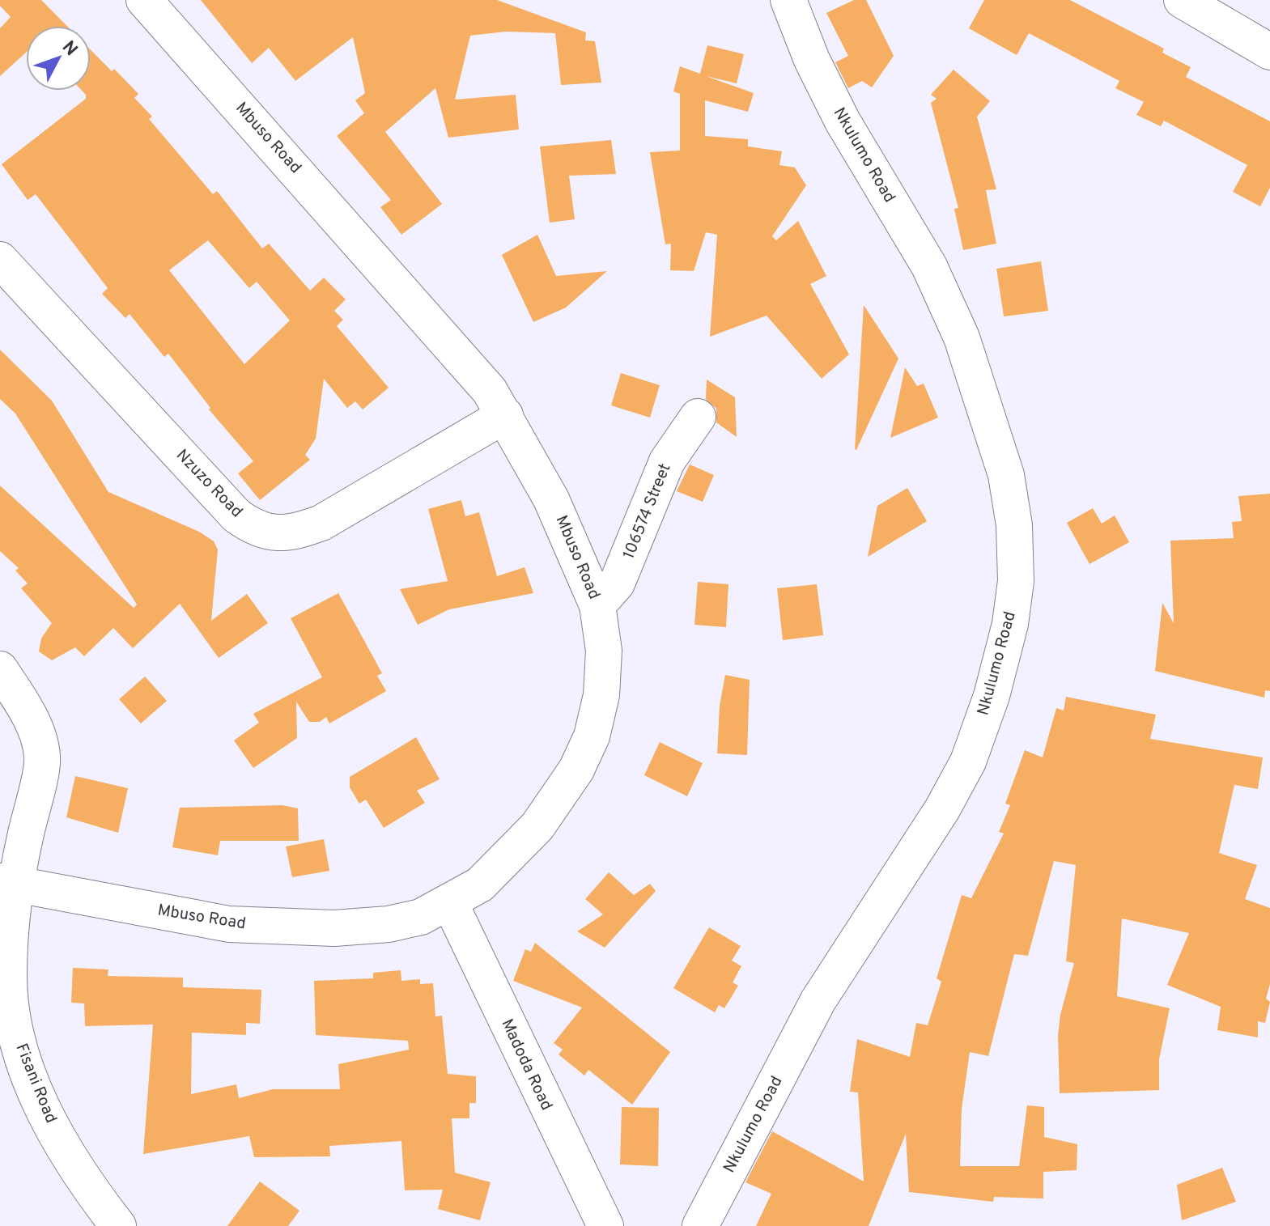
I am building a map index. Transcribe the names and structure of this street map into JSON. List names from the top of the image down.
{
  "streets": {
    "street": [
      "Mbuso Road",
      "Nkulumo Road",
      "Nzuzo Road",
      "106574 Street",
      "Madoda Road",
      "Fisani Road"
    ]
  },
  "crossings": [
    ["Mbuso Road", "Nzuzo Road"],
    ["Mbuso Road", "106574 Street"],
    ["Mbuso Road", "Madoda Road"],
    ["Mbuso Road", "Fisani Road"]
  ],
  "north": "top right"
}
